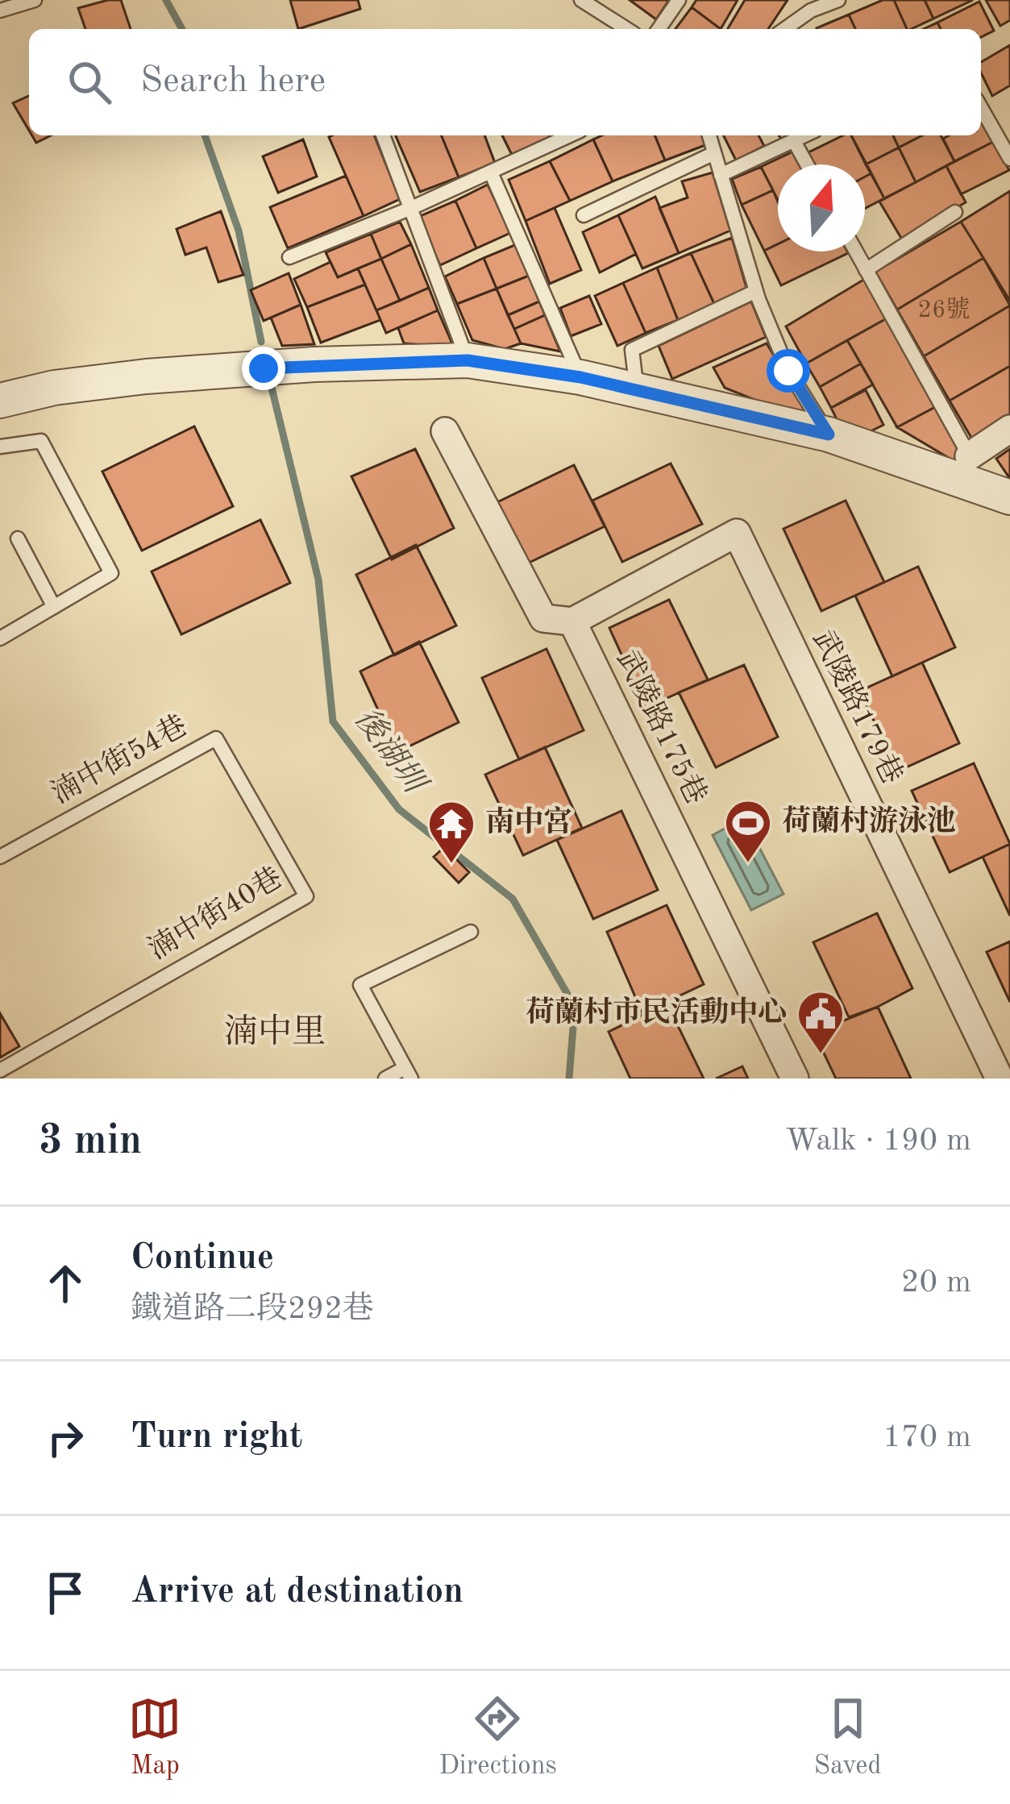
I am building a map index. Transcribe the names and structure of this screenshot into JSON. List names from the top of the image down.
{
  "streets": {
    "street": ["武陵路179巷", "武陵路175巷"],
    "lane": ["湳中街54巷", "湳中街40巷"]
  },
  "crossings": [
    ["武陵路179巷", "武陵路175巷"],
    ["湳中街54巷", "湳中街40巷"]
  ],
  "districts": ["湳中里"],
  "water": ["後湖圳"],
  "places": {
    "sports": ["荷蘭村游泳池"],
    "temple": ["南中宮"],
    "public building": ["荷蘭村市民活動中心"]
  },
  "house_numbers": ["26號"],
  "north": "top",
  "page": {
    "search": "Search here",
    "heading": ["3 min", "Walk · 190 m"],
    "list": [
      ["Continue", "鐵道路二段292巷", "20 m"],
      ["Turn right", "170 m"],
      "Arrive at destination"
    ],
    "nav": ["Map", "Directions", "Saved"]
  }
}
